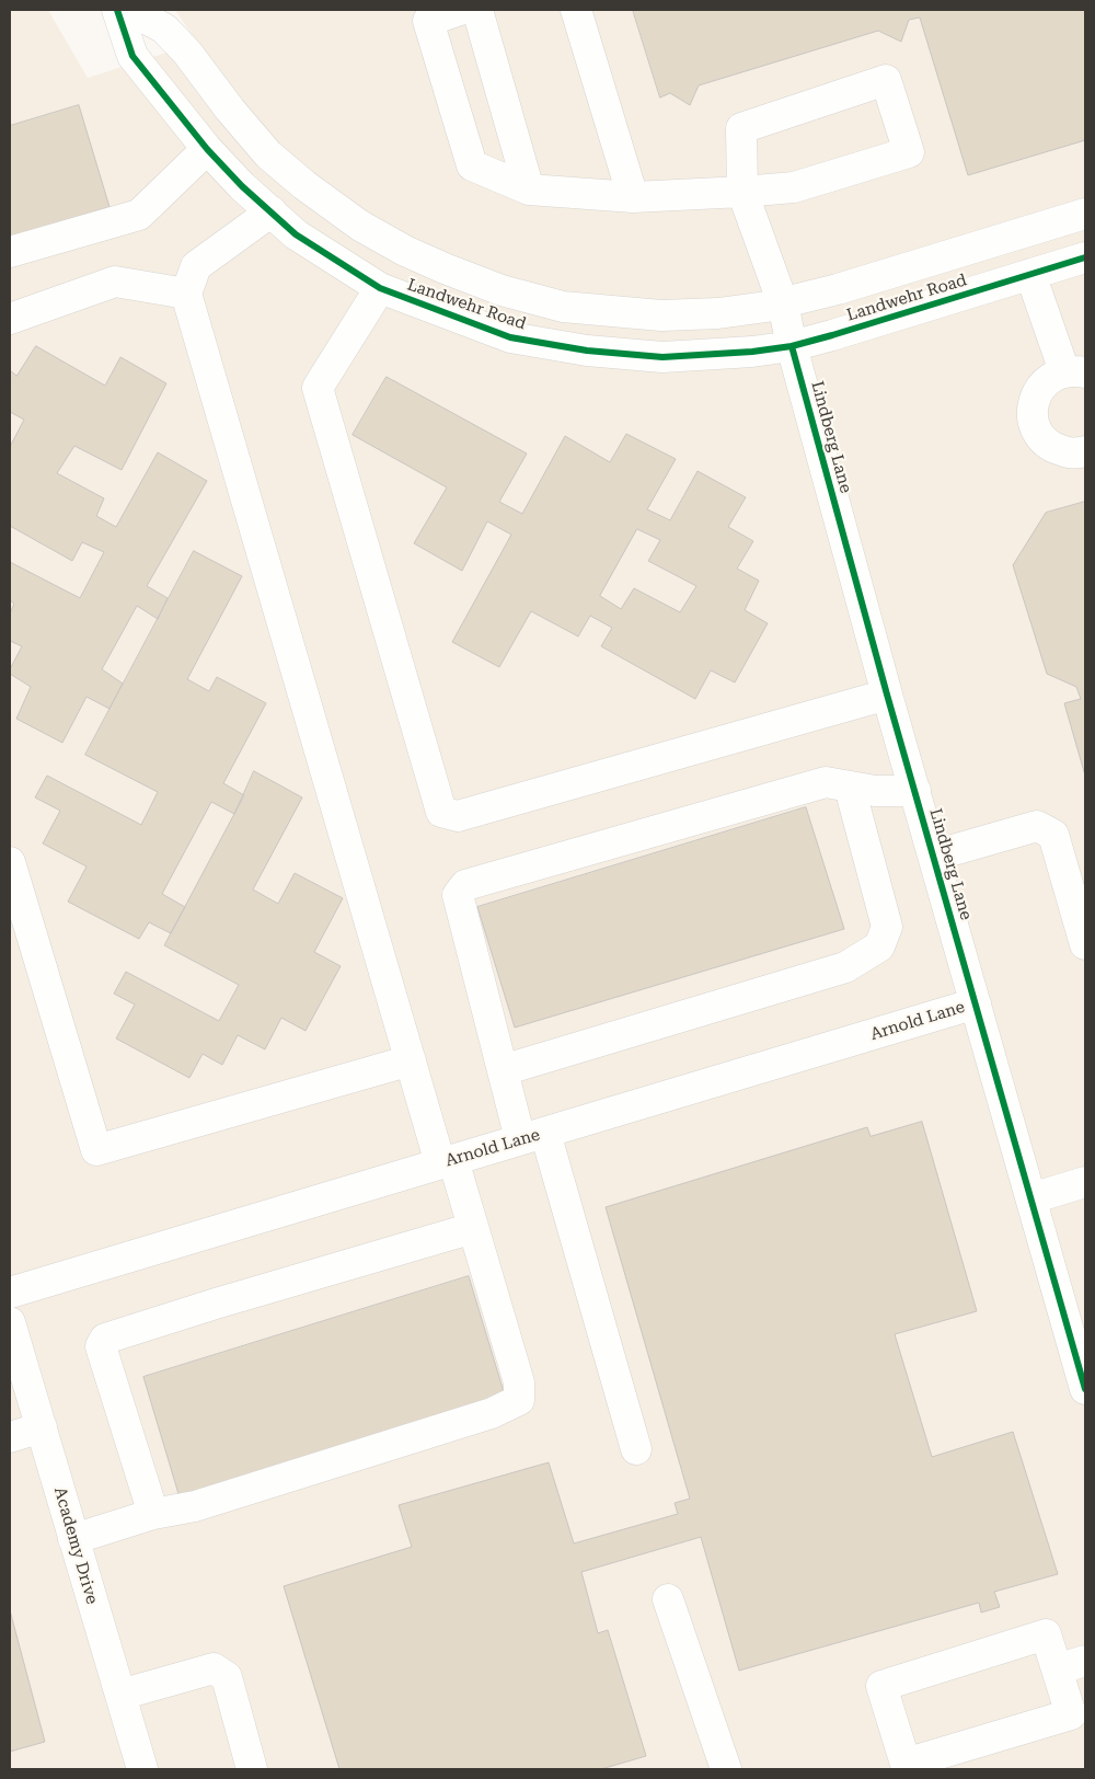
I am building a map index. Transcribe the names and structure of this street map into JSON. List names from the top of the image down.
{
  "streets": {
    "street": [
      "Landwehr Road",
      "Lindberg Lane",
      "Arnold Lane",
      "Academy Drive"
    ]
  },
  "crossings": [
    ["Landwehr Road", "Lindberg Lane"],
    ["Lindberg Lane", "Arnold Lane"]
  ]
}
